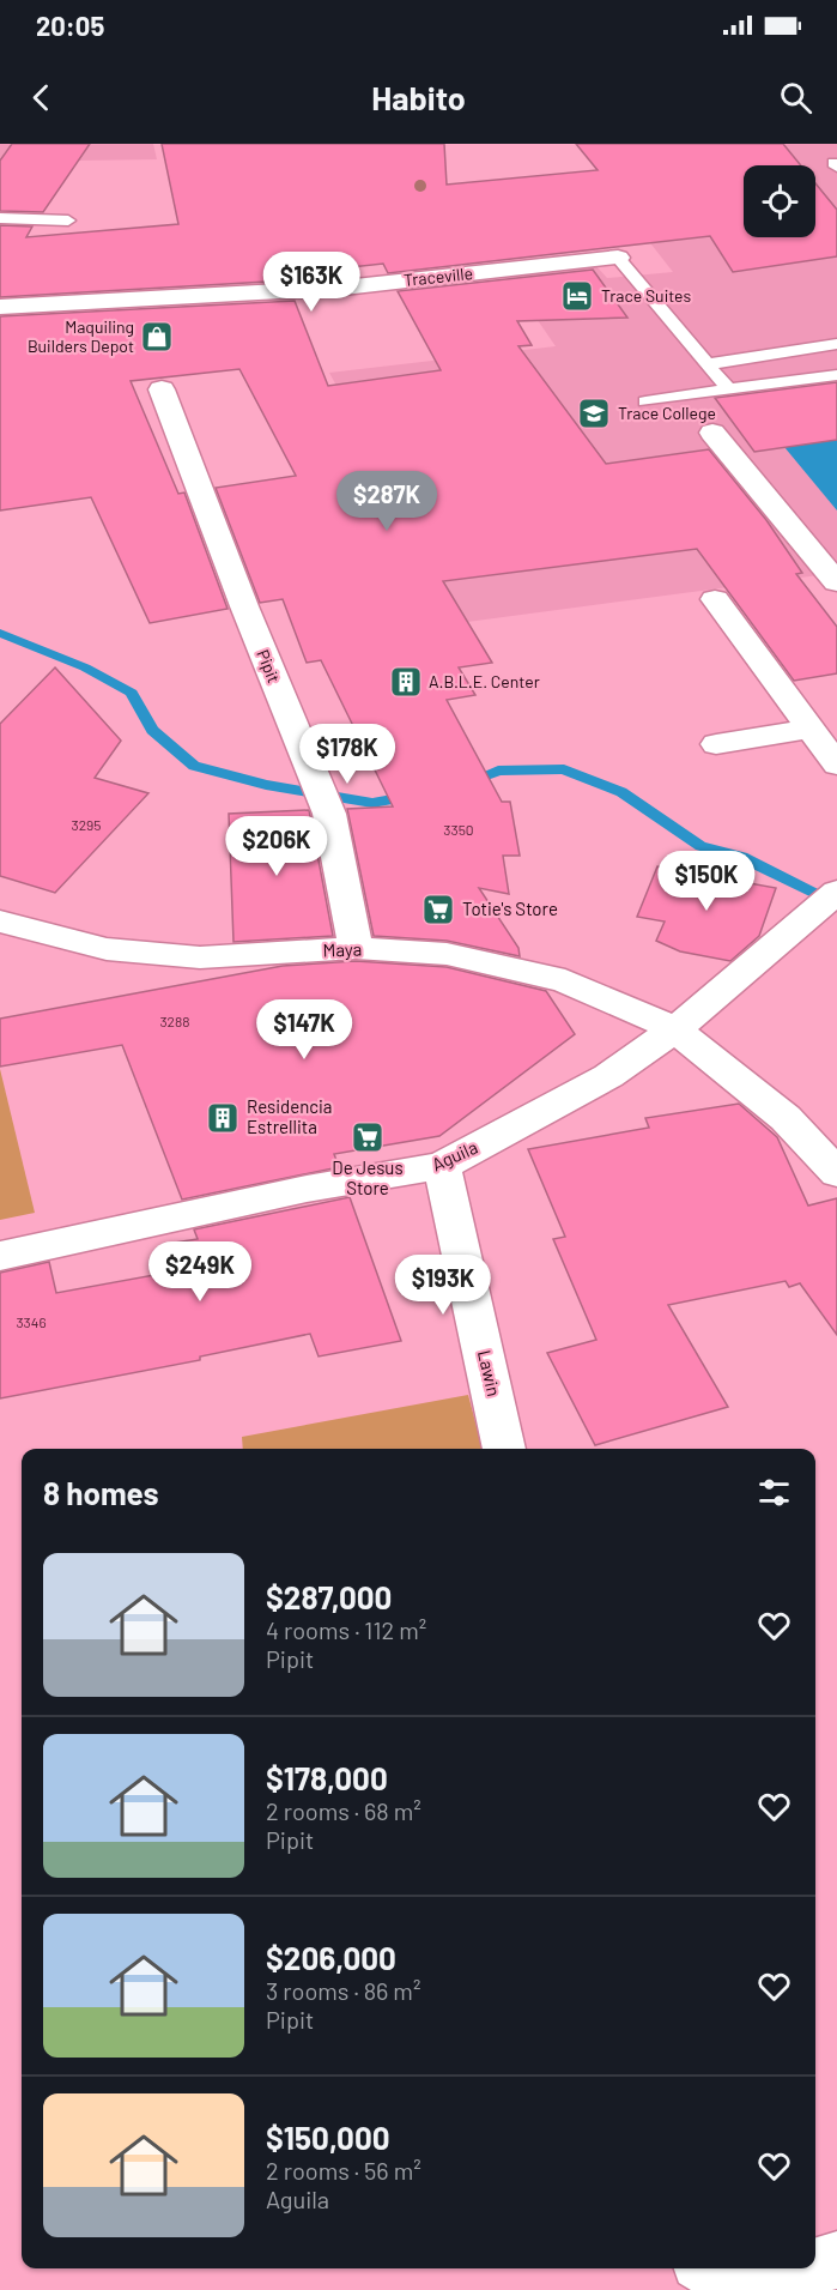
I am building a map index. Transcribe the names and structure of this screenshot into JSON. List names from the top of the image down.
{
  "streets": {
    "street": [
      "Traceville",
      "Pipit",
      "Maya",
      "Aguila",
      "Lawin"
    ]
  },
  "crossings": [
    ["Pipit", "Maya"],
    ["Maya", "Aguila"],
    ["Aguila", "Lawin"]
  ],
  "places": {
    "hotel": ["Trace Suites"],
    "shop": ["Maquiling Builders Depot"],
    "school or university": ["Trace College"],
    "building": ["A.B.L.E. Center", "Residencia Estrellita"],
    "supermarket": ["Totie's Store", "De Jesus Store"]
  },
  "house_numbers": [
    "3295",
    "3350",
    "3288",
    "3346"
  ],
  "page": {
    "status": "20:05",
    "header": "Habito",
    "price": [
      "$163K",
      "$287K",
      "$178K",
      "$206K",
      "$150K",
      "$147K",
      "$249K",
      "$193K"
    ],
    "heading": "8 homes",
    "list": [
      {
        "name": "$287,000",
        "note": "4 rooms · 112 m² · Pipit"
      },
      {
        "name": "$178,000",
        "note": "2 rooms · 68 m² · Pipit"
      },
      {
        "name": "$206,000",
        "note": "3 rooms · 86 m² · Pipit"
      },
      {
        "name": "$150,000",
        "note": "2 rooms · 56 m² · Aguila"
      }
    ]
  }
}
